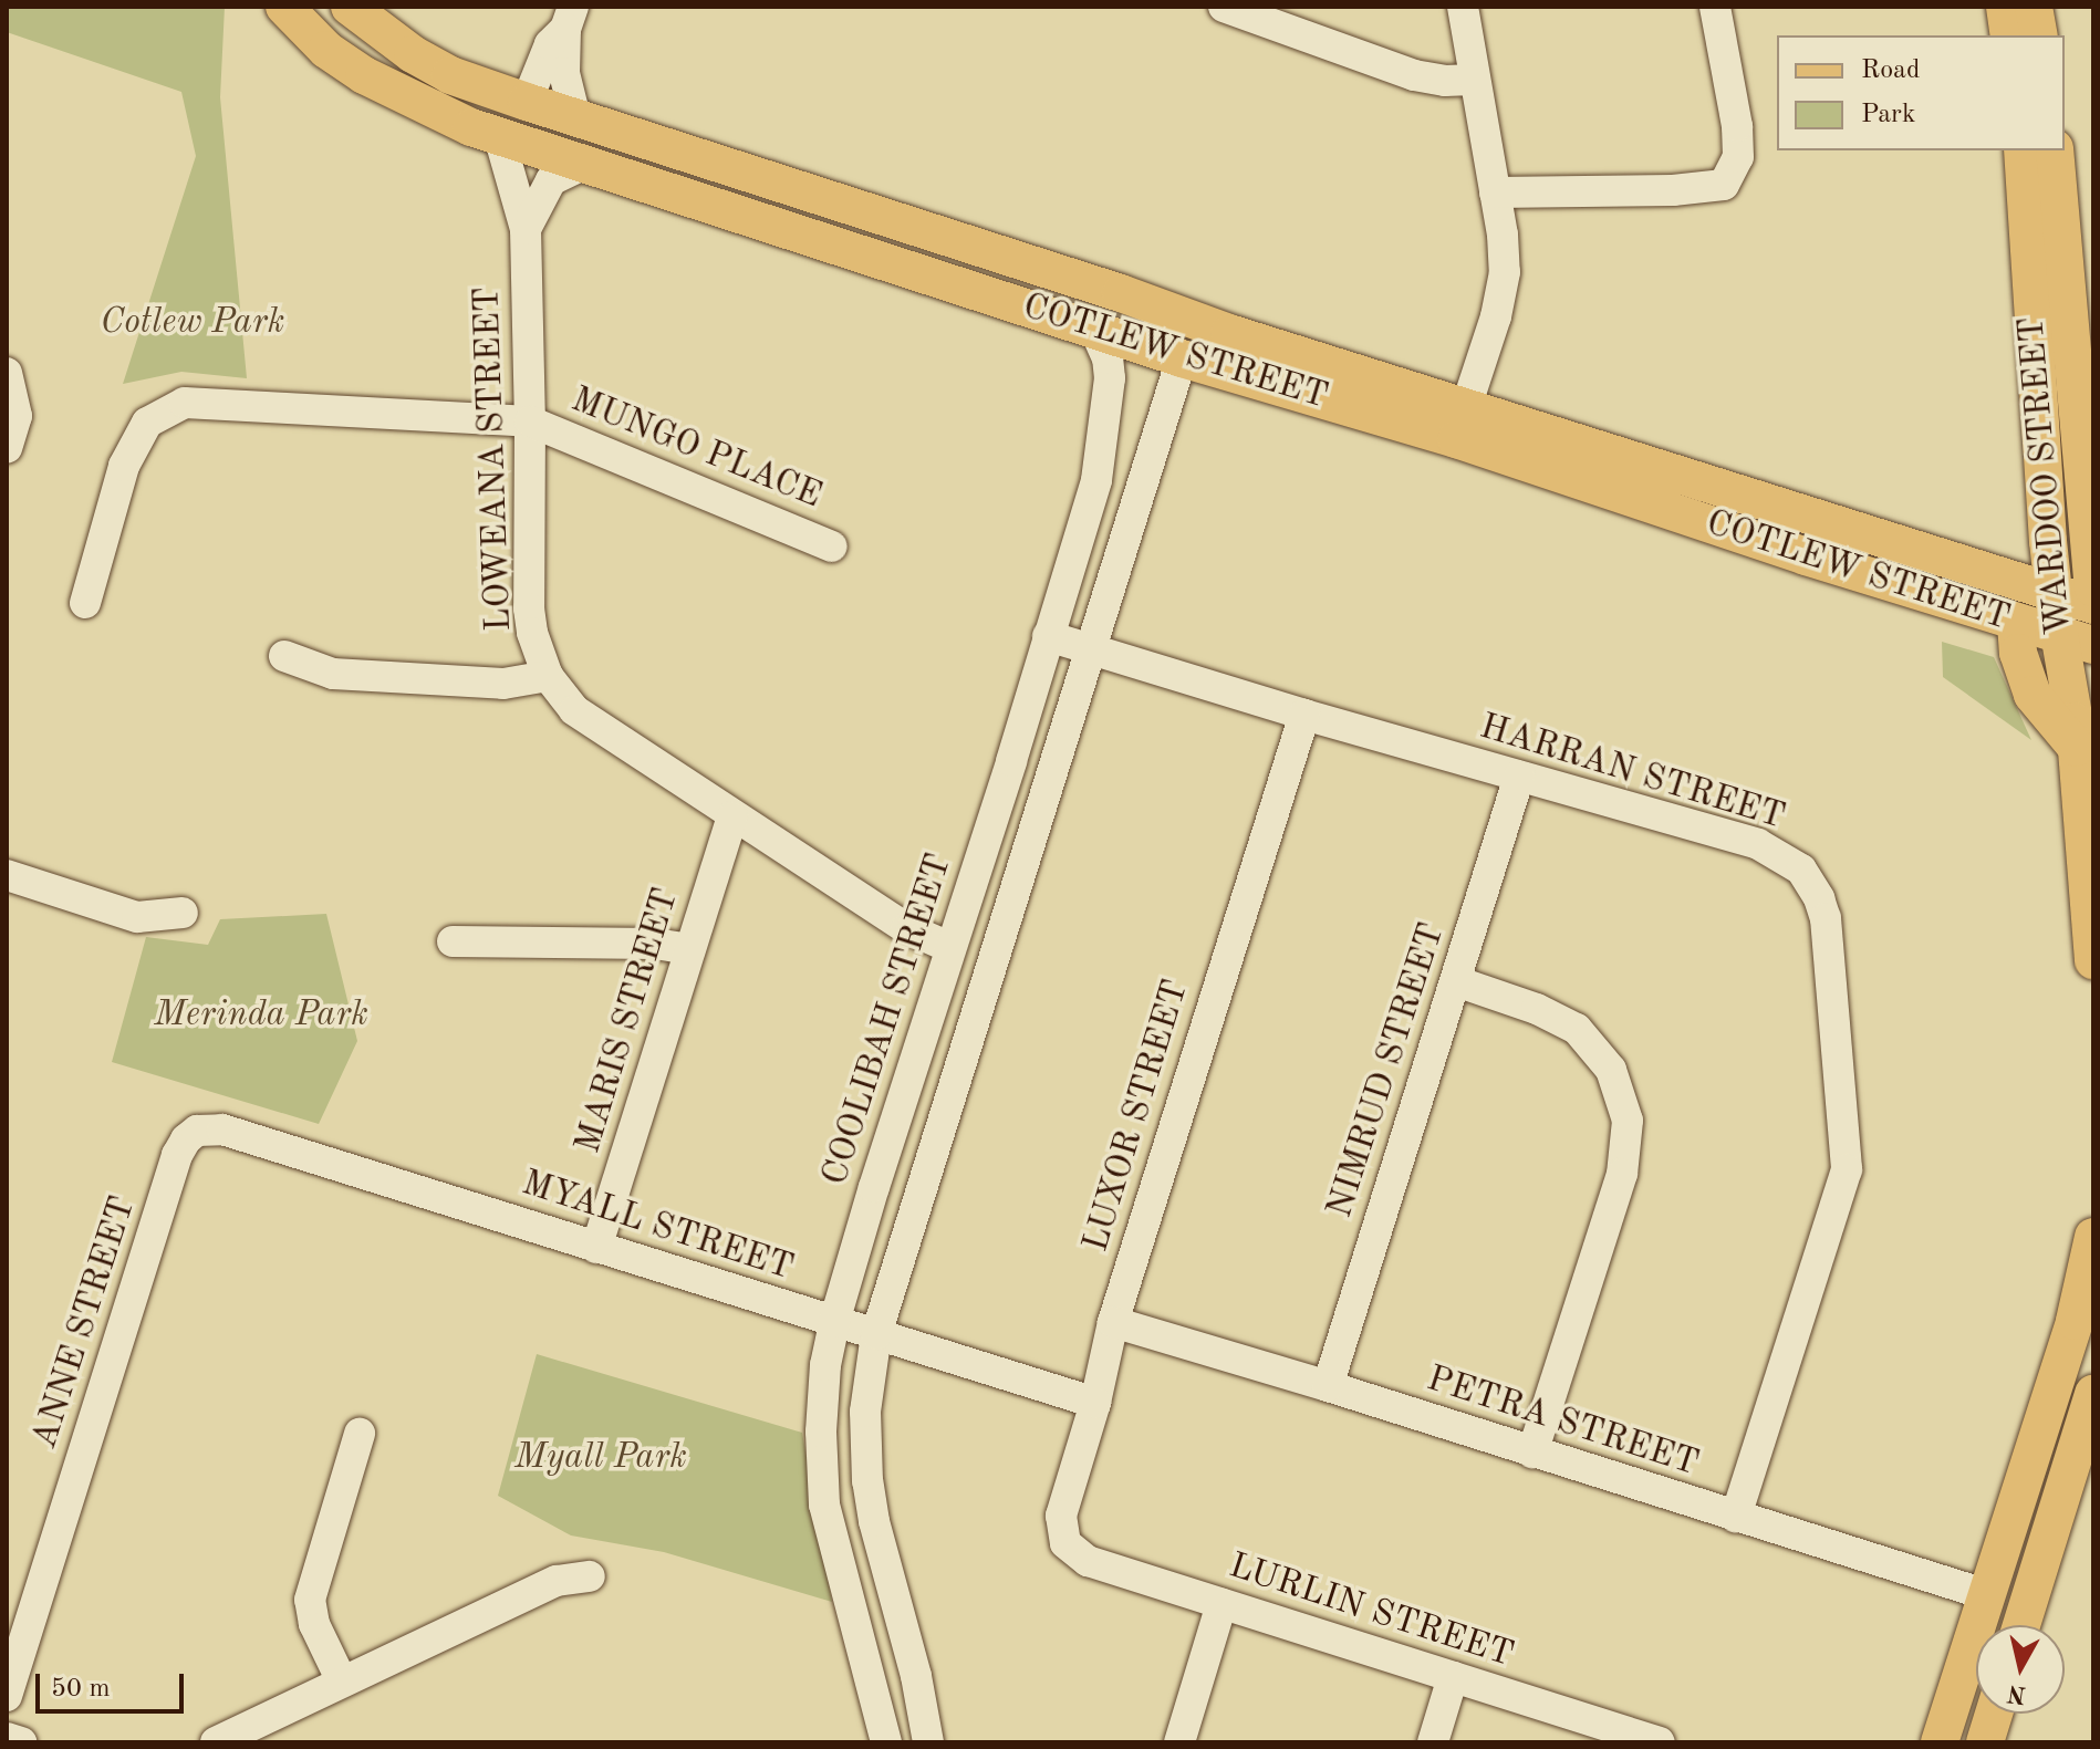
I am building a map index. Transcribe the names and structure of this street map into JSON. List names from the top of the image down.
{
  "streets": {
    "main road": ["COTLEW STREET", "WARDOO STREET"],
    "street": [
      "MUNGO PLACE",
      "LOWEANA STREET",
      "HARRAN STREET",
      "COOLIBAH STREET",
      "MARIS STREET",
      "NIMRUD STREET",
      "LUXOR STREET",
      "MYALL STREET",
      "ANNE STREET",
      "PETRA STREET",
      "LURLIN STREET"
    ]
  },
  "crossings": [
    ["COTLEW STREET", "LOWEANA STREET"],
    ["COTLEW STREET", "WARDOO STREET"],
    ["COTLEW STREET", "COOLIBAH STREET"],
    ["MUNGO PLACE", "LOWEANA STREET"],
    ["LOWEANA STREET", "COOLIBAH STREET"],
    ["LOWEANA STREET", "MARIS STREET"],
    ["HARRAN STREET", "COOLIBAH STREET"],
    ["HARRAN STREET", "NIMRUD STREET"],
    ["HARRAN STREET", "LUXOR STREET"],
    ["HARRAN STREET", "PETRA STREET"],
    ["COOLIBAH STREET", "MYALL STREET"],
    ["MARIS STREET", "MYALL STREET"],
    ["NIMRUD STREET", "PETRA STREET"],
    ["LUXOR STREET", "MYALL STREET"],
    ["LUXOR STREET", "PETRA STREET"],
    ["LUXOR STREET", "LURLIN STREET"],
    ["MYALL STREET", "ANNE STREET"]
  ],
  "parks": ["Cotlew Park", "Merinda Park", "Myall Park"],
  "legend": ["Road", "Park"],
  "scale_bar": "50 m",
  "north": "bottom"
}
